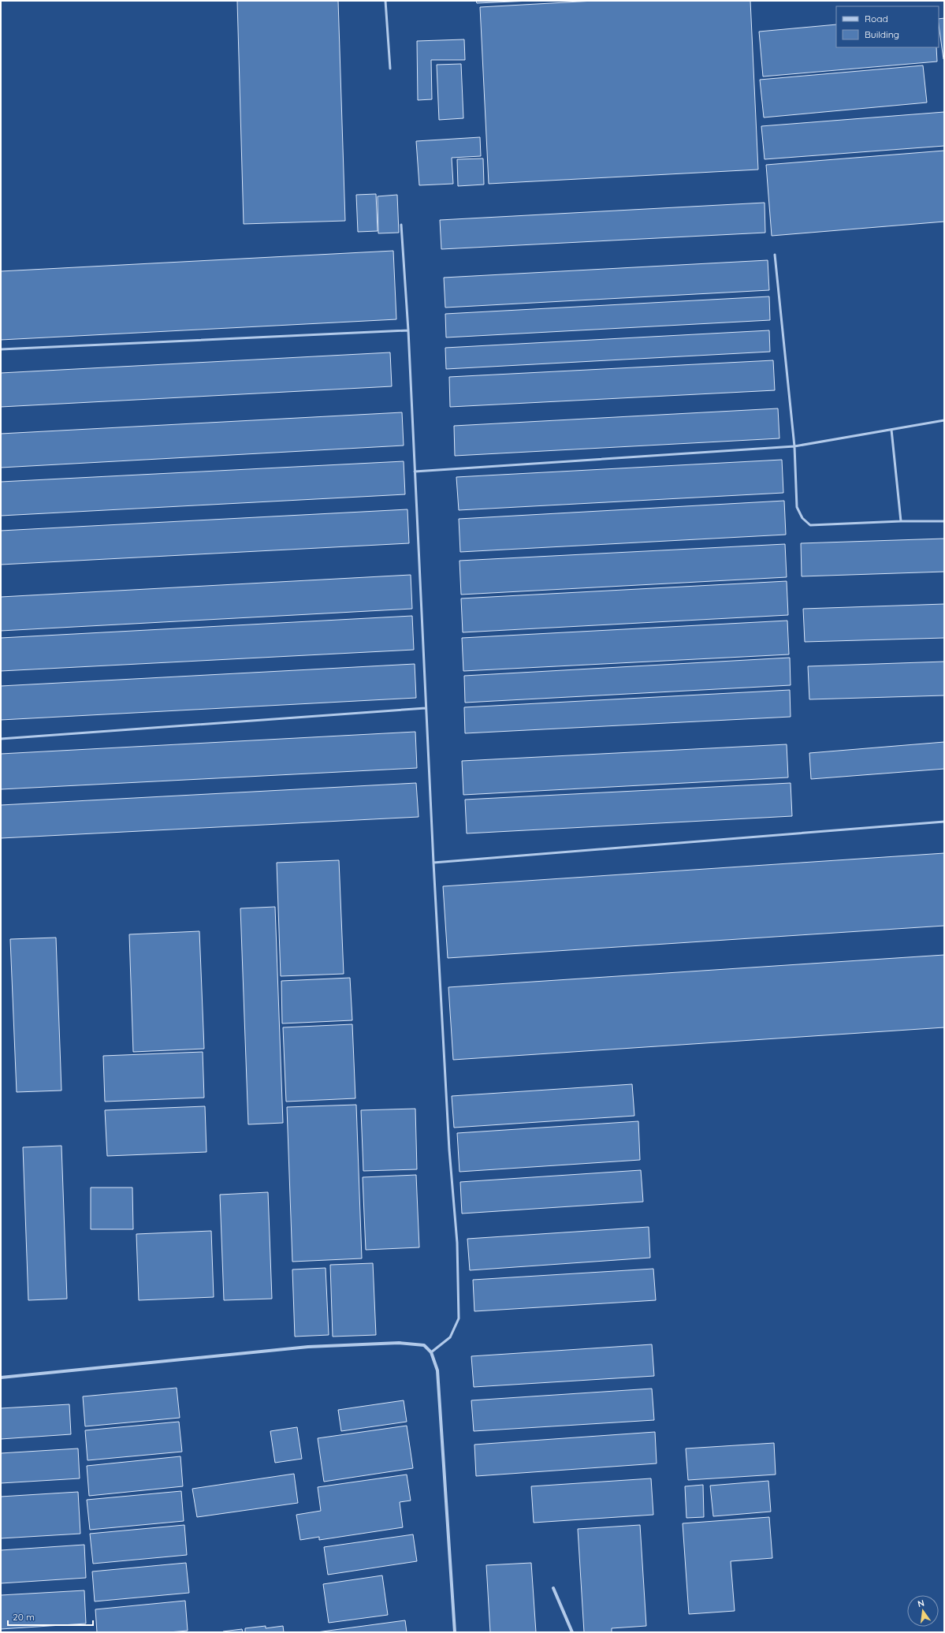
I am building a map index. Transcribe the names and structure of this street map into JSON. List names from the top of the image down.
{
  "legend": ["Road", "Building"],
  "scale_bar": "20 m",
  "north": "top"
}
